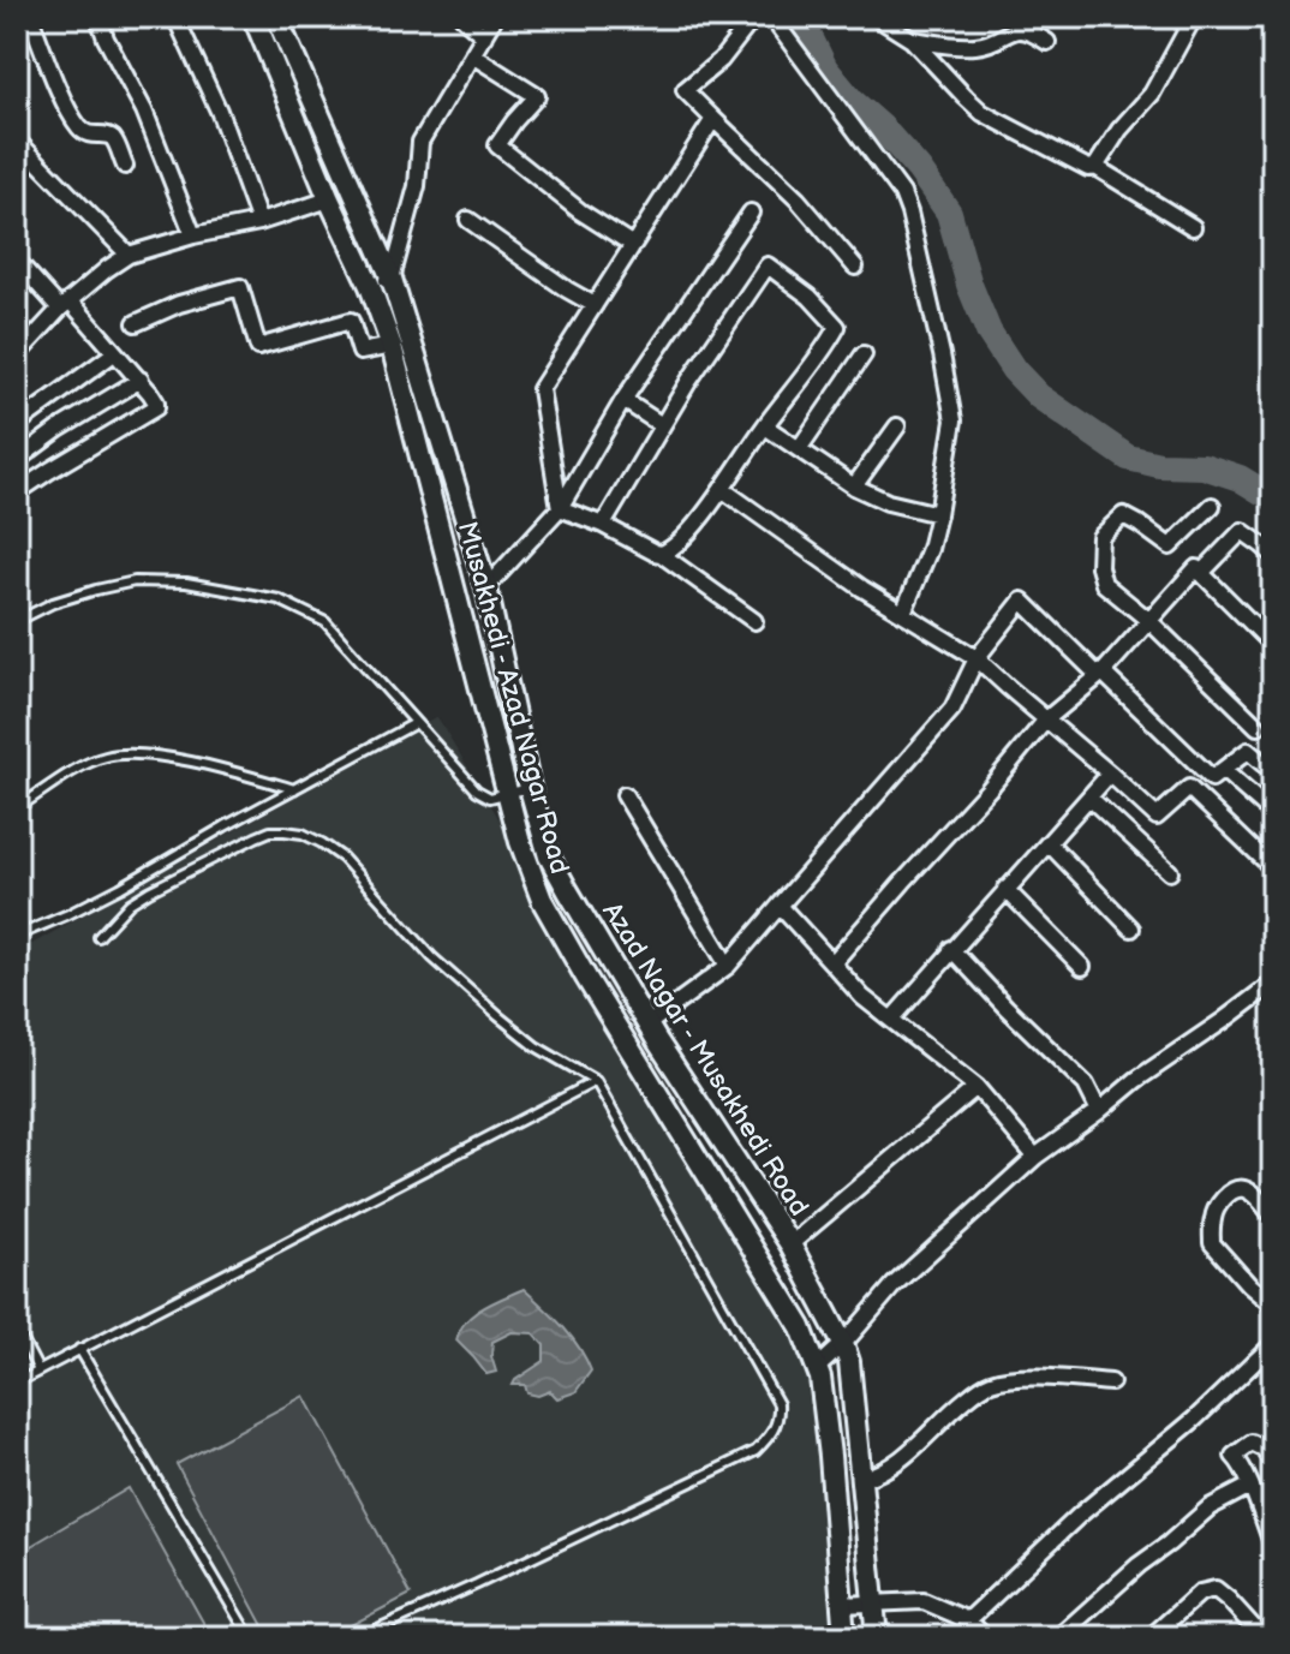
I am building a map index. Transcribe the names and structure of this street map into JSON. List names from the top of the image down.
{
  "streets": {
    "main road": ["Musakhedi - Azad Nagar Road", "Azad Nagar - Musakhedi Road"]
  }
}
